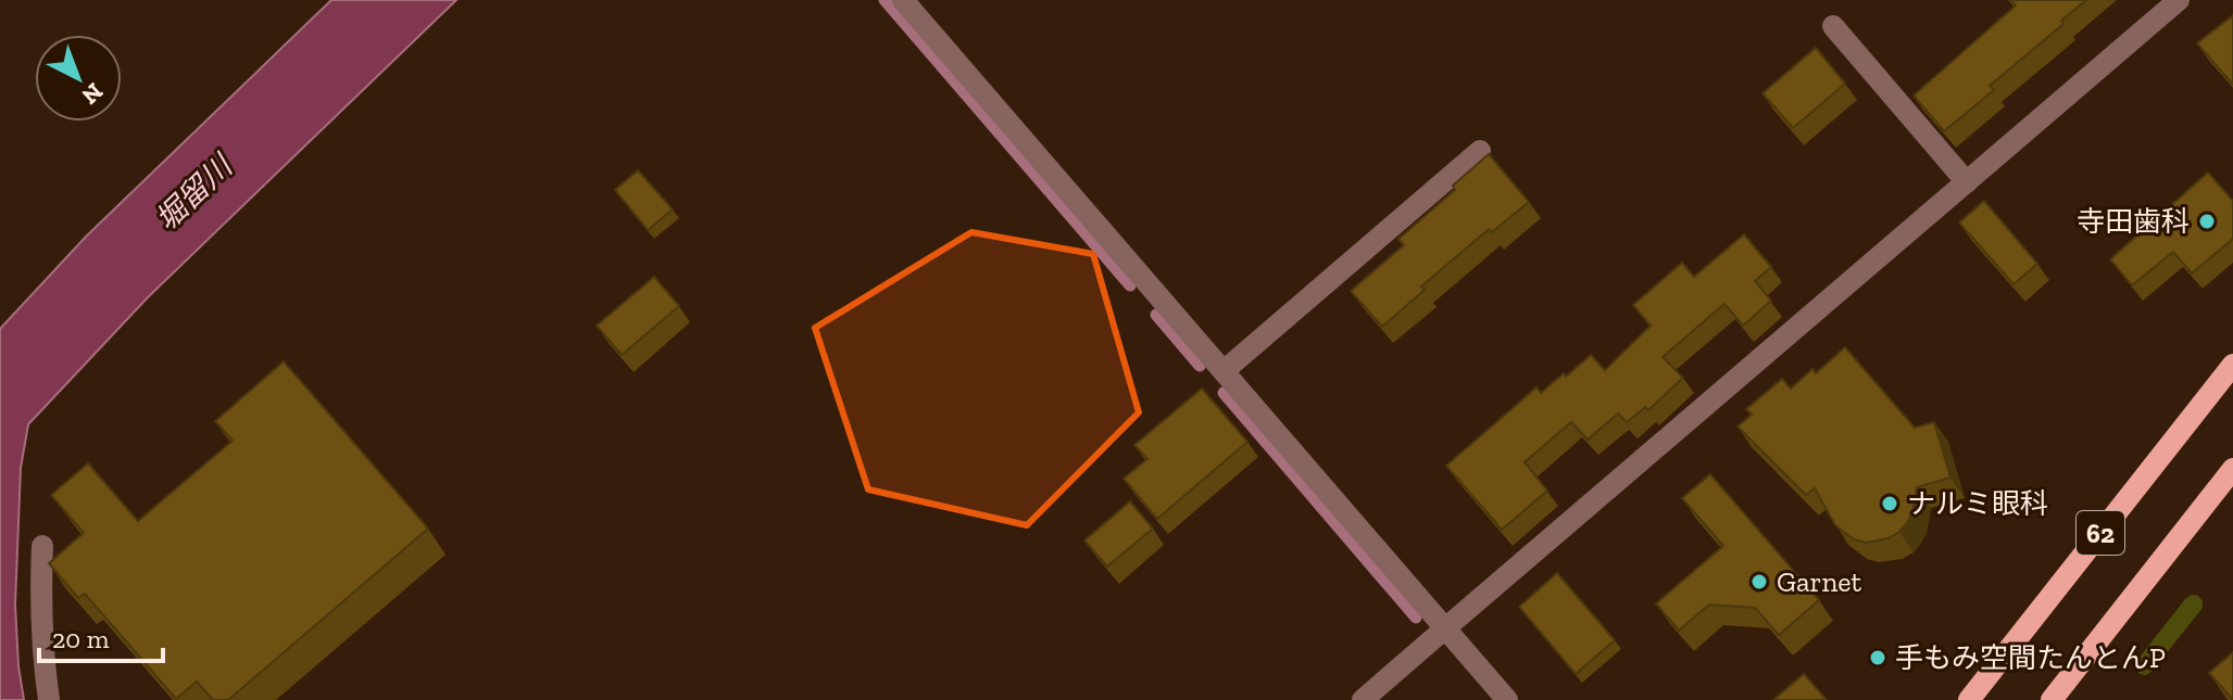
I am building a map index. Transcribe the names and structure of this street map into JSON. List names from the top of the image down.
{
  "streets": {
    "main road": ["62"]
  },
  "water": ["堀留川"],
  "places": [
    "寺田歯科",
    "ナルミ眼科",
    "Garnet",
    "手もみ空間たんとんP"
  ],
  "scale_bar": "20 m",
  "north": "bottom right"
}
